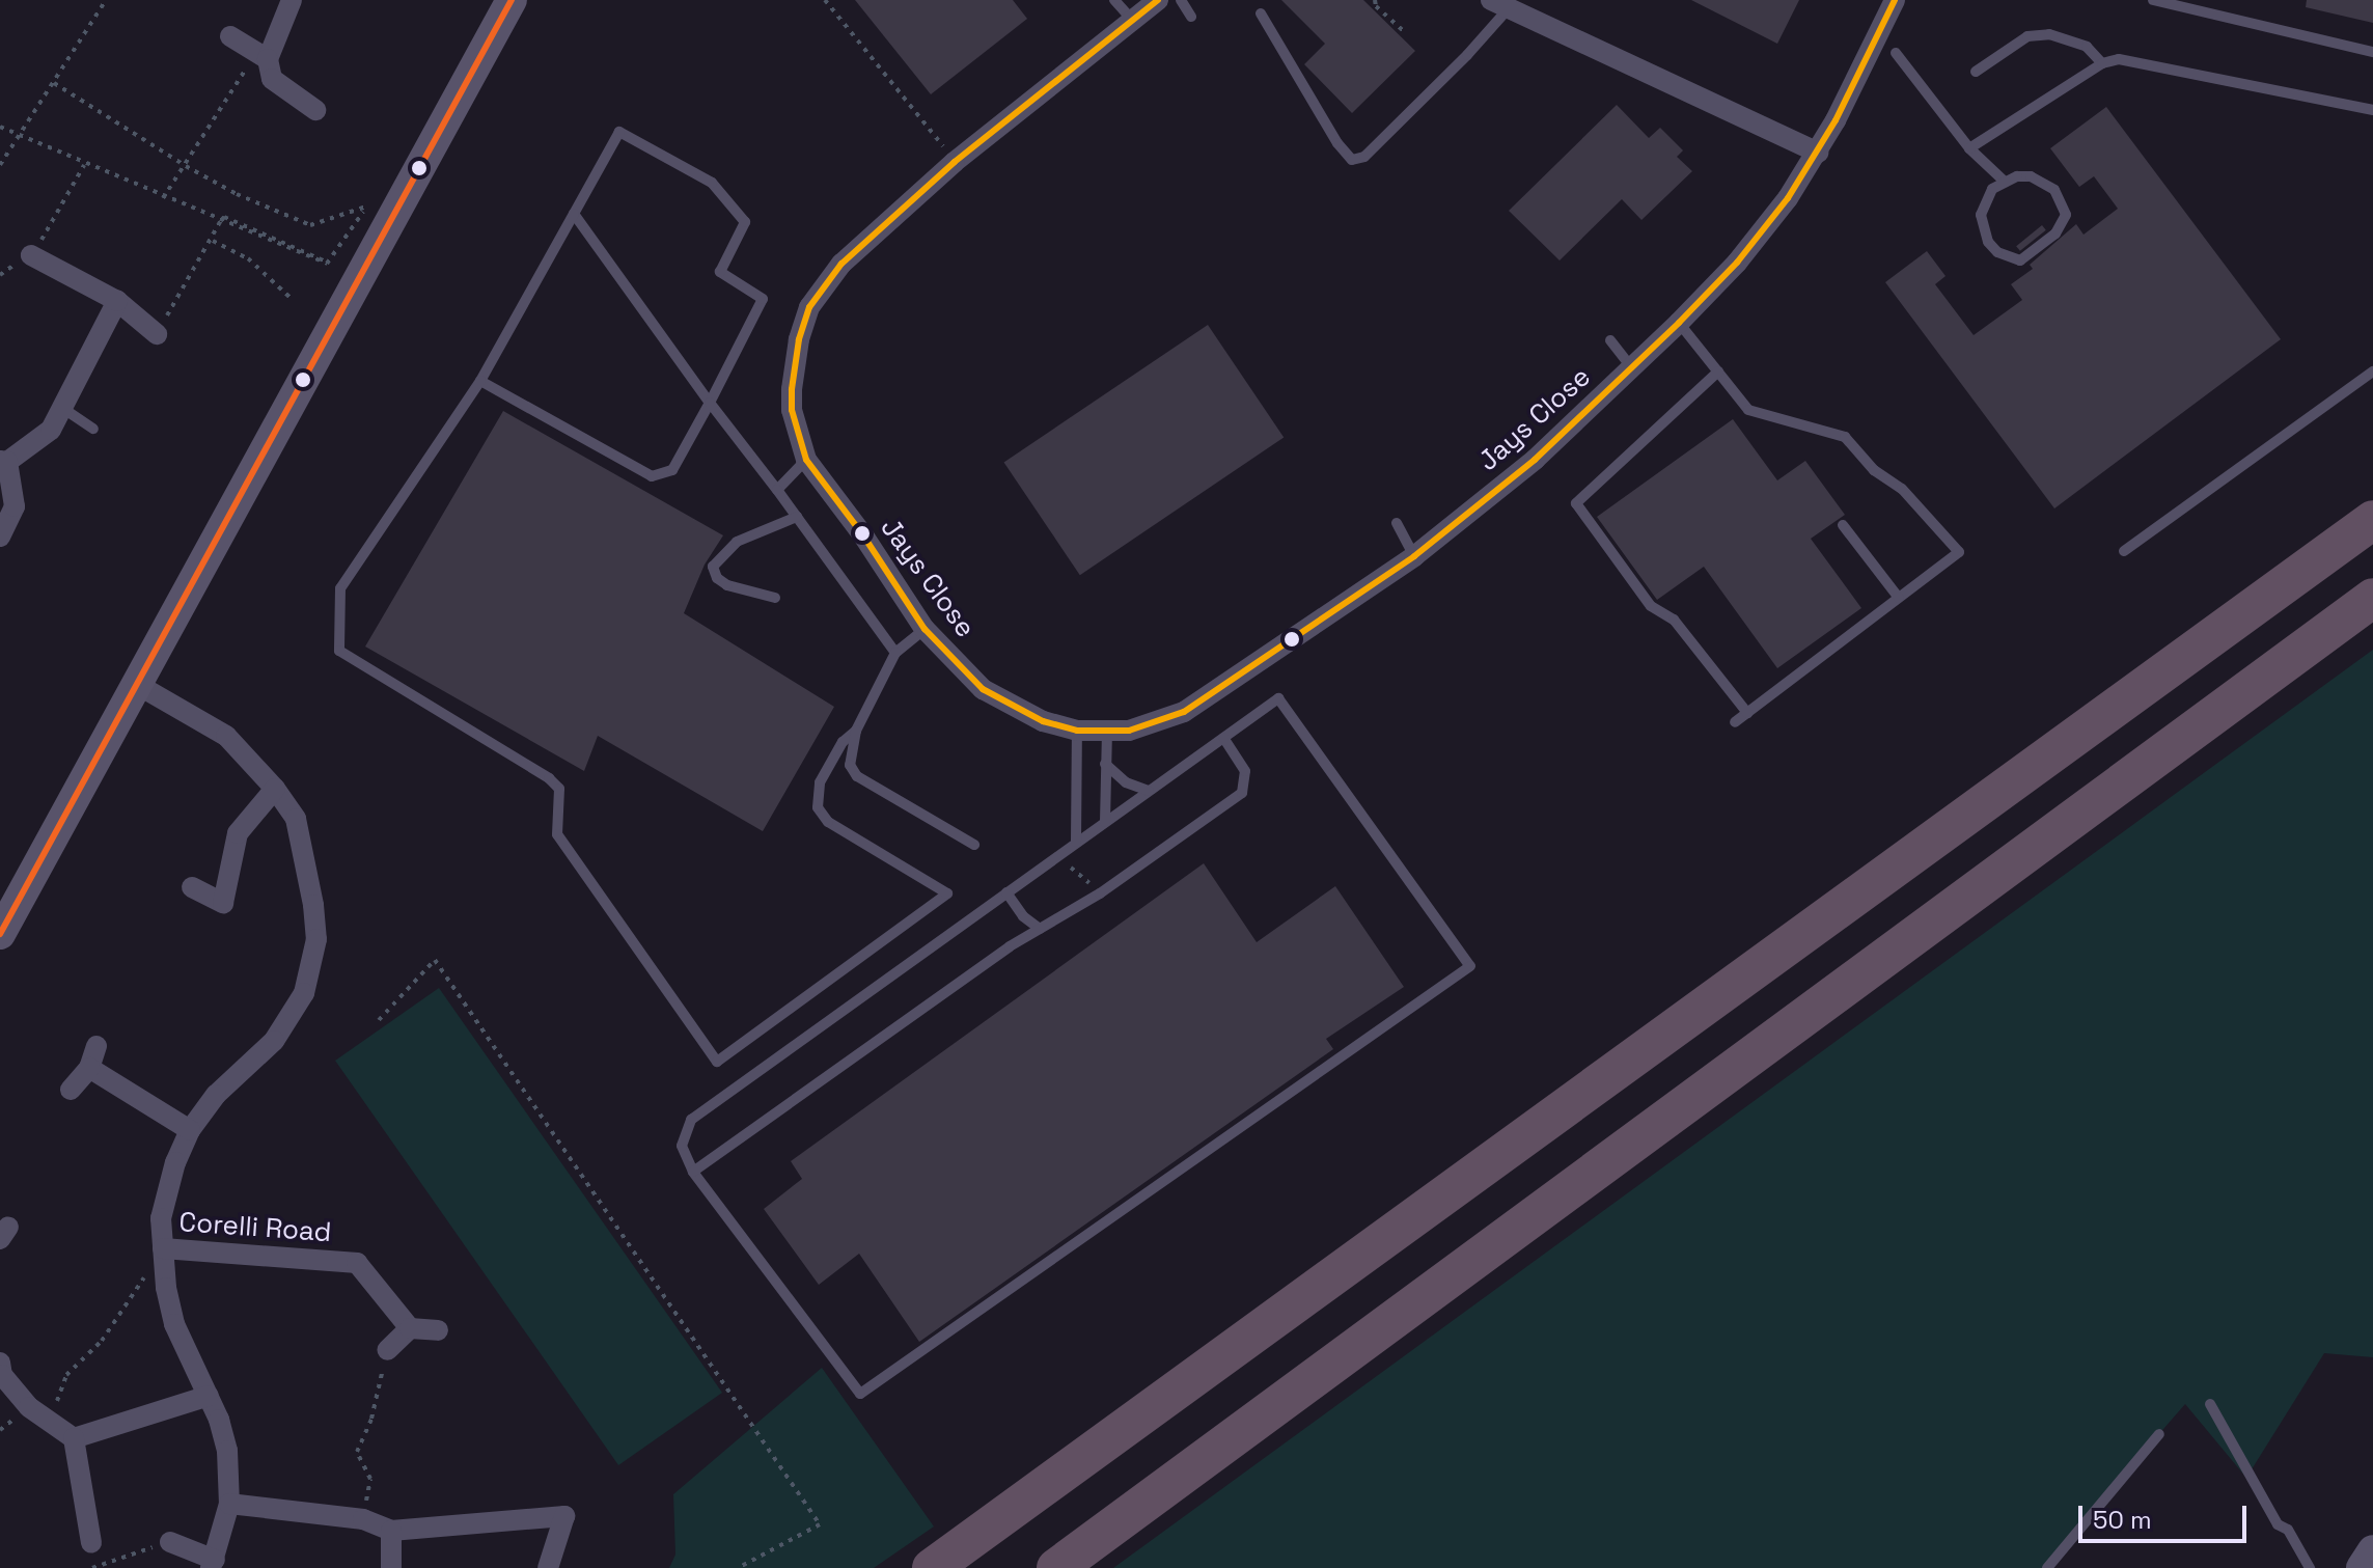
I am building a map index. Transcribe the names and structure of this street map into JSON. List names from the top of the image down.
{
  "streets": {
    "street": ["Jays Close", "Corelli Road"]
  },
  "scale_bar": "50 m"
}
